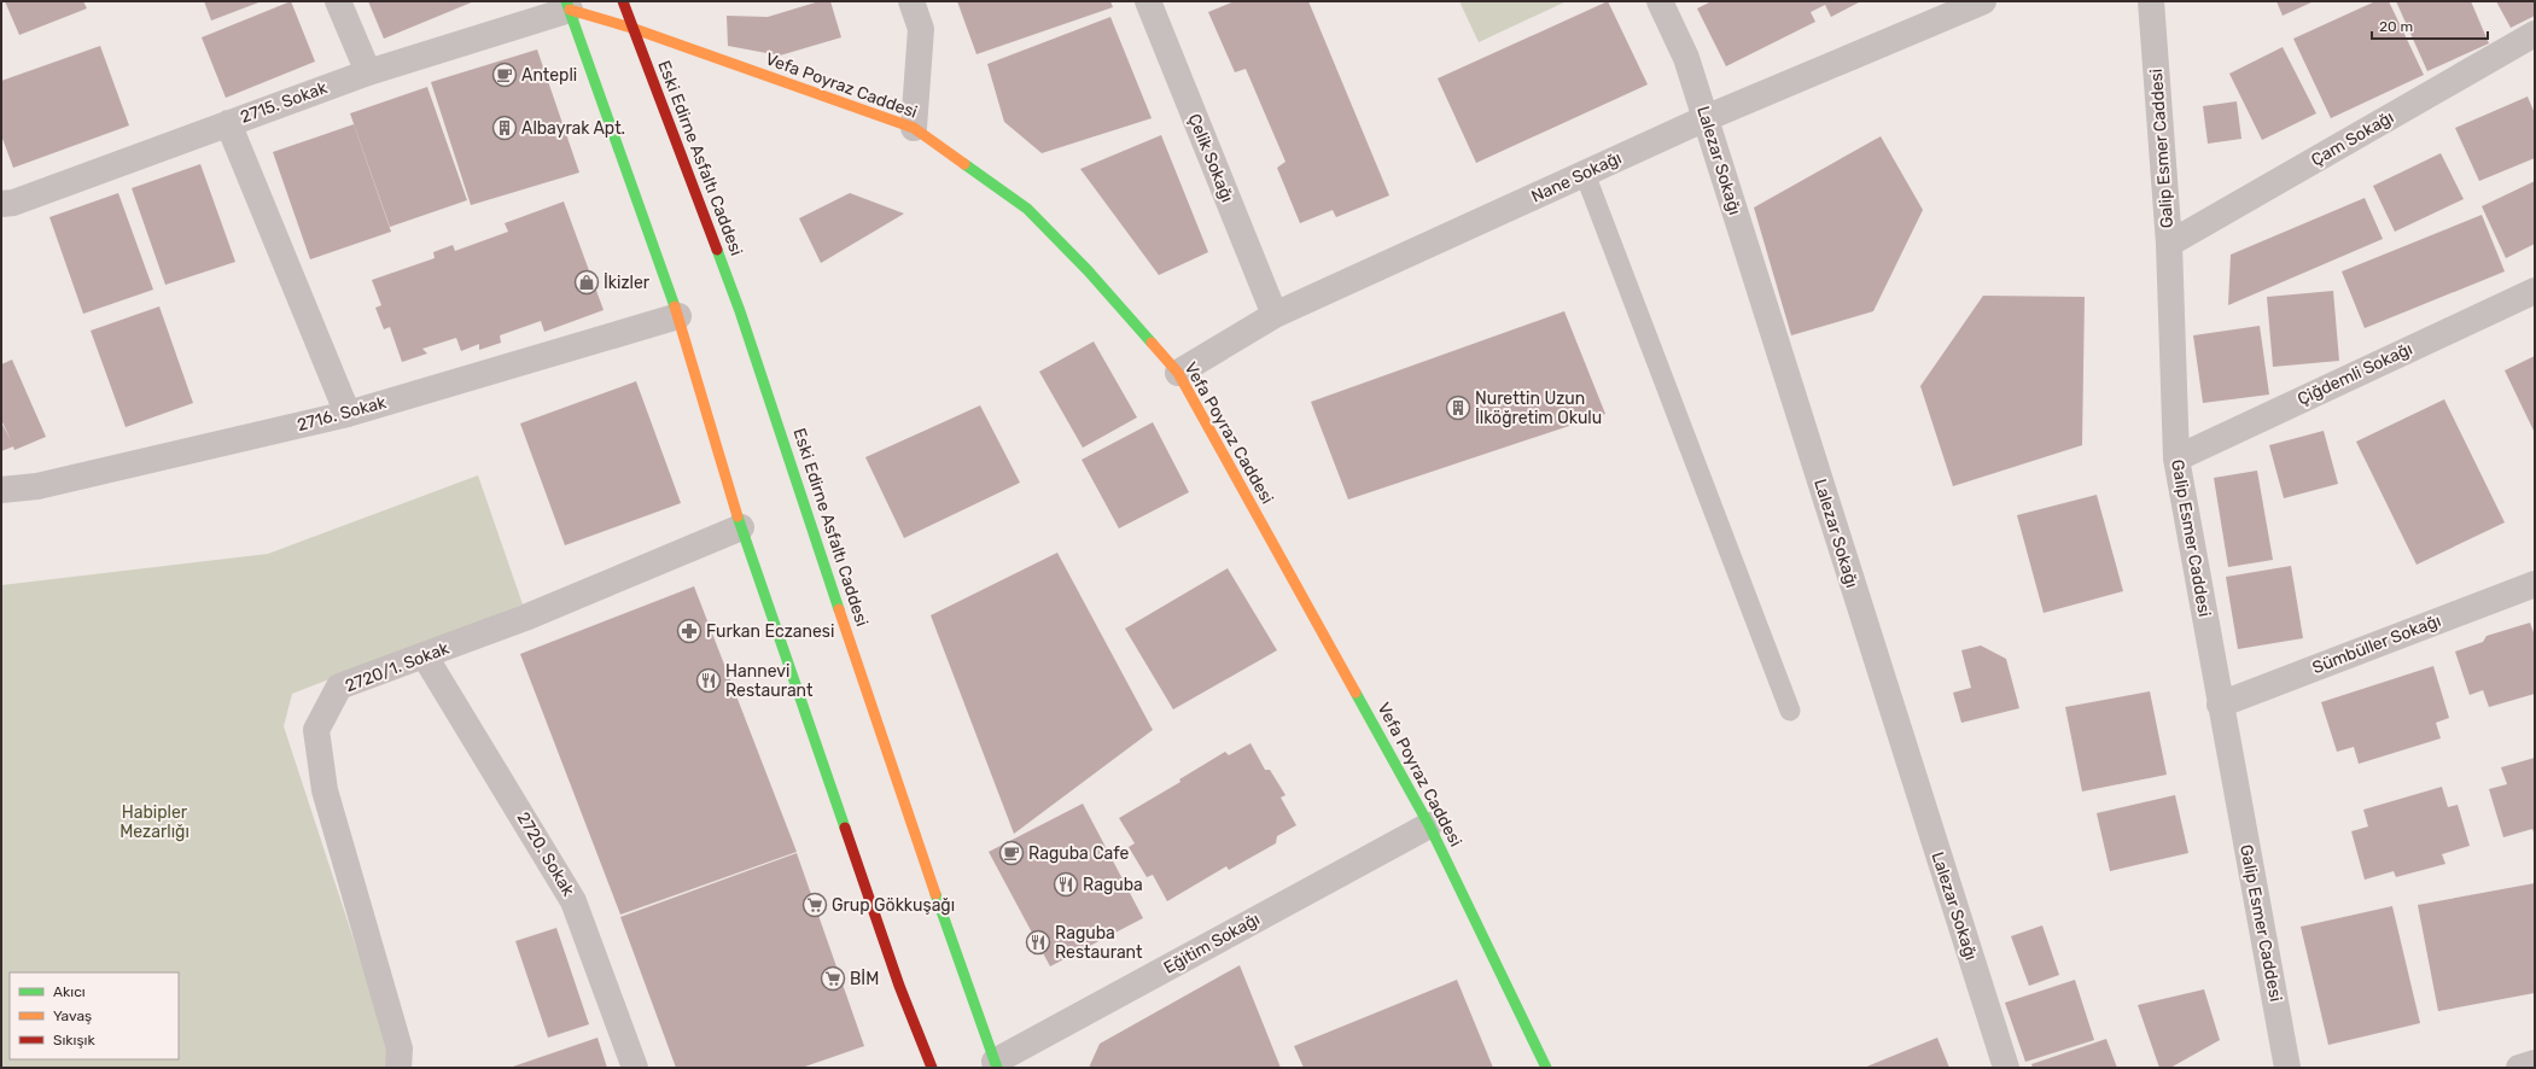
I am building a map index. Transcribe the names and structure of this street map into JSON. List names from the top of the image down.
{
  "streets": {
    "main road": ["Vefa Poyraz Caddesi", "Eski Edirne Asfaltı Caddesi"],
    "street": [
      "2715. Sokak",
      "Çam Sokağı",
      "Galip Esmer Caddesi",
      "Çelik Sokağı",
      "Lalezar Sokağı",
      "Nane Sokağı",
      "Çiğdemli Sokağı",
      "2716. Sokak",
      "Sümbüller Sokağı",
      "2720/1. Sokak",
      "2720. Sokak",
      "Eğitim Sokağı"
    ]
  },
  "crossings": [
    ["Vefa Poyraz Caddesi", "2715. Sokak"],
    ["Vefa Poyraz Caddesi", "Eski Edirne Asfaltı Caddesi"],
    ["Vefa Poyraz Caddesi", "Nane Sokağı"],
    ["Vefa Poyraz Caddesi", "Eğitim Sokağı"],
    ["Çam Sokağı", "Galip Esmer Caddesi"],
    ["Galip Esmer Caddesi", "Çiğdemli Sokağı"],
    ["Galip Esmer Caddesi", "Sümbüller Sokağı"],
    ["Eski Edirne Asfaltı Caddesi", "Eğitim Sokağı"],
    ["Çelik Sokağı", "Nane Sokağı"],
    ["Lalezar Sokağı", "Nane Sokağı"],
    ["2720/1. Sokak", "2720. Sokak"]
  ],
  "parks": ["Habipler Mezarlığı"],
  "places": {
    "cafe": ["Antepli", "Raguba Cafe"],
    "building": ["Albayrak Apt.", "Nurettin Uzun İlköğretim Okulu"],
    "shop": ["İkizler"],
    "pharmacy": ["Furkan Eczanesi"],
    "restaurant": ["Hannevi Restaurant", "Raguba", "Raguba Restaurant"],
    "supermarket": ["Grup Gökkuşağı", "BİM"]
  },
  "legend": ["Akıcı", "Yavaş", "Sıkışık"],
  "scale_bar": "20 m"
}
